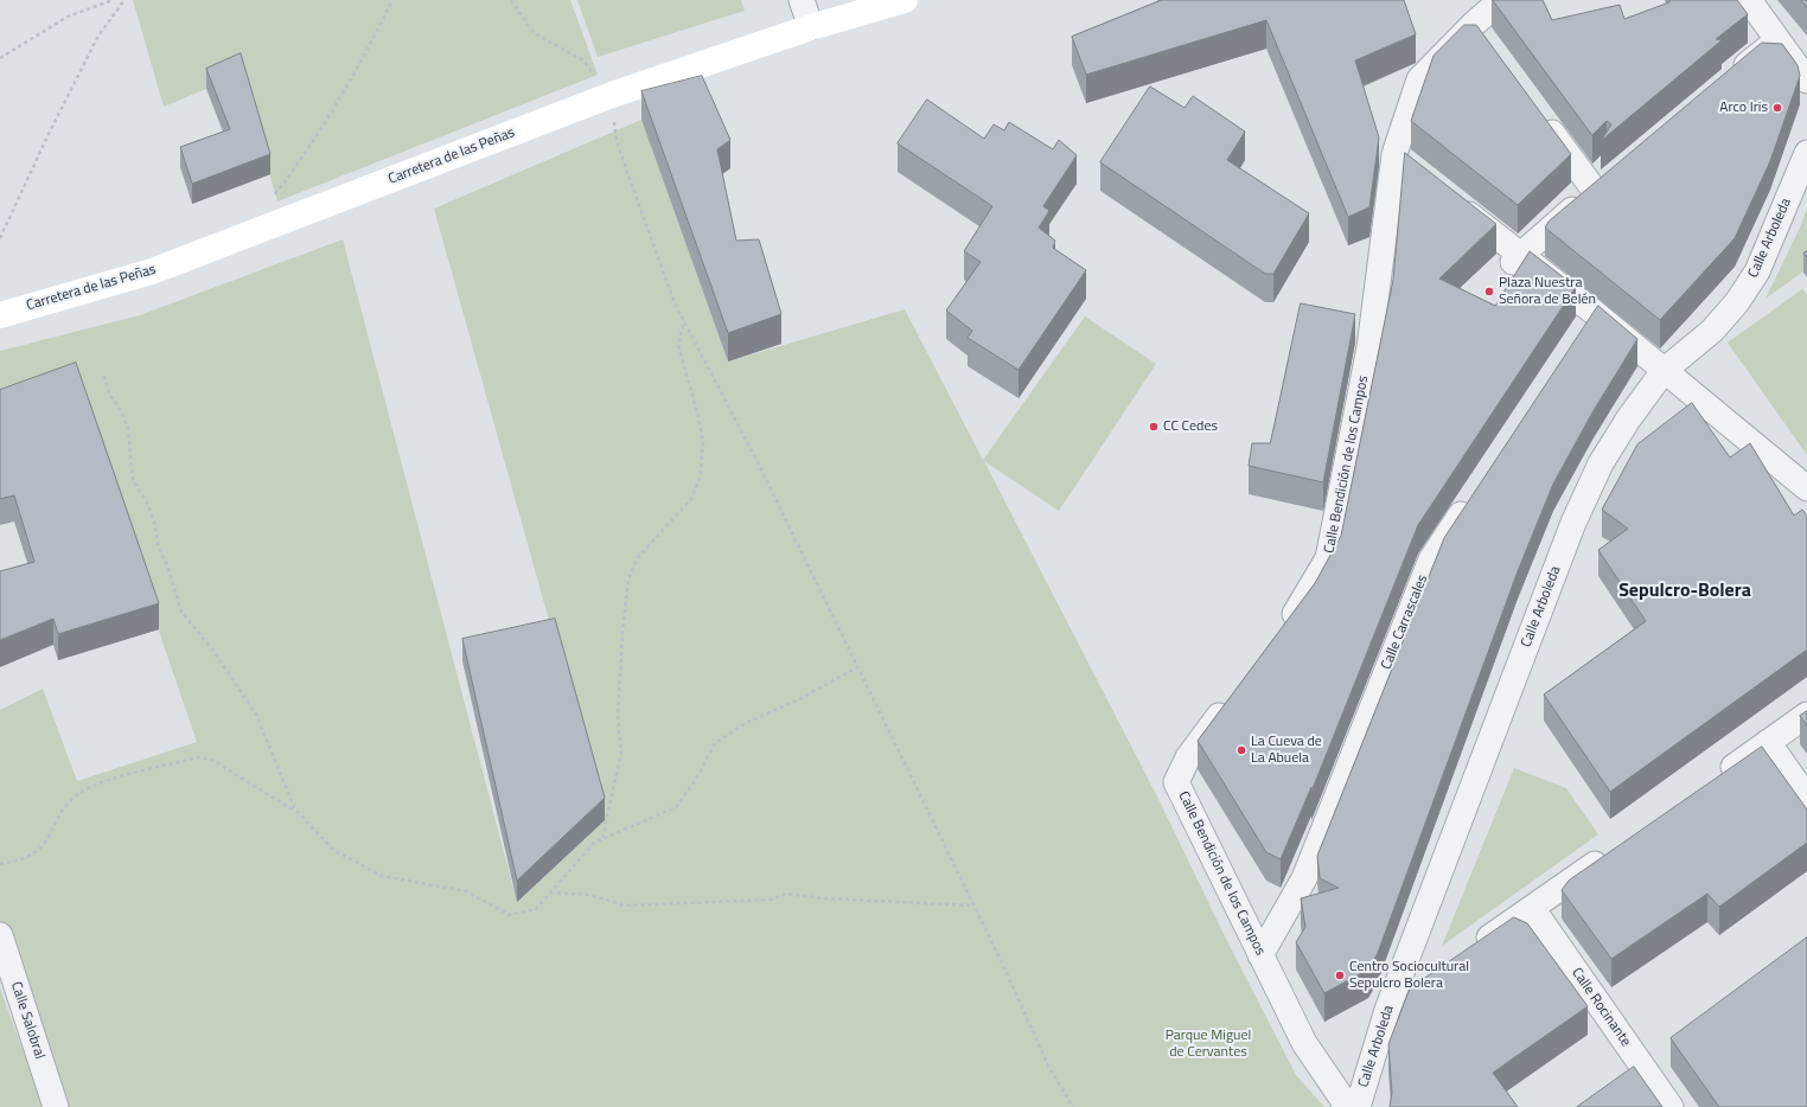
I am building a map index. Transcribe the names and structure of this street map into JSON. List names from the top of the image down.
{
  "streets": {
    "main road": ["Carretera de las Peñas"],
    "street": [
      "Calle Arboleda",
      "Calle Bendición de los Campos",
      "Calle Carrascales",
      "Calle Rocinante",
      "Calle Salobral"
    ]
  },
  "crossings": [
    ["Calle Bendición de los Campos", "Calle Carrascales"]
  ],
  "districts": ["Sepulcro-Bolera"],
  "parks": ["Parque Miguel de Cervantes"],
  "places": [
    "Arco Iris",
    "Plaza Nuestra Señora de Belén",
    "CC Cedes",
    "La Cueva de La Abuela",
    "Centro Sociocultural Sepulcro Bolera"
  ]
}
